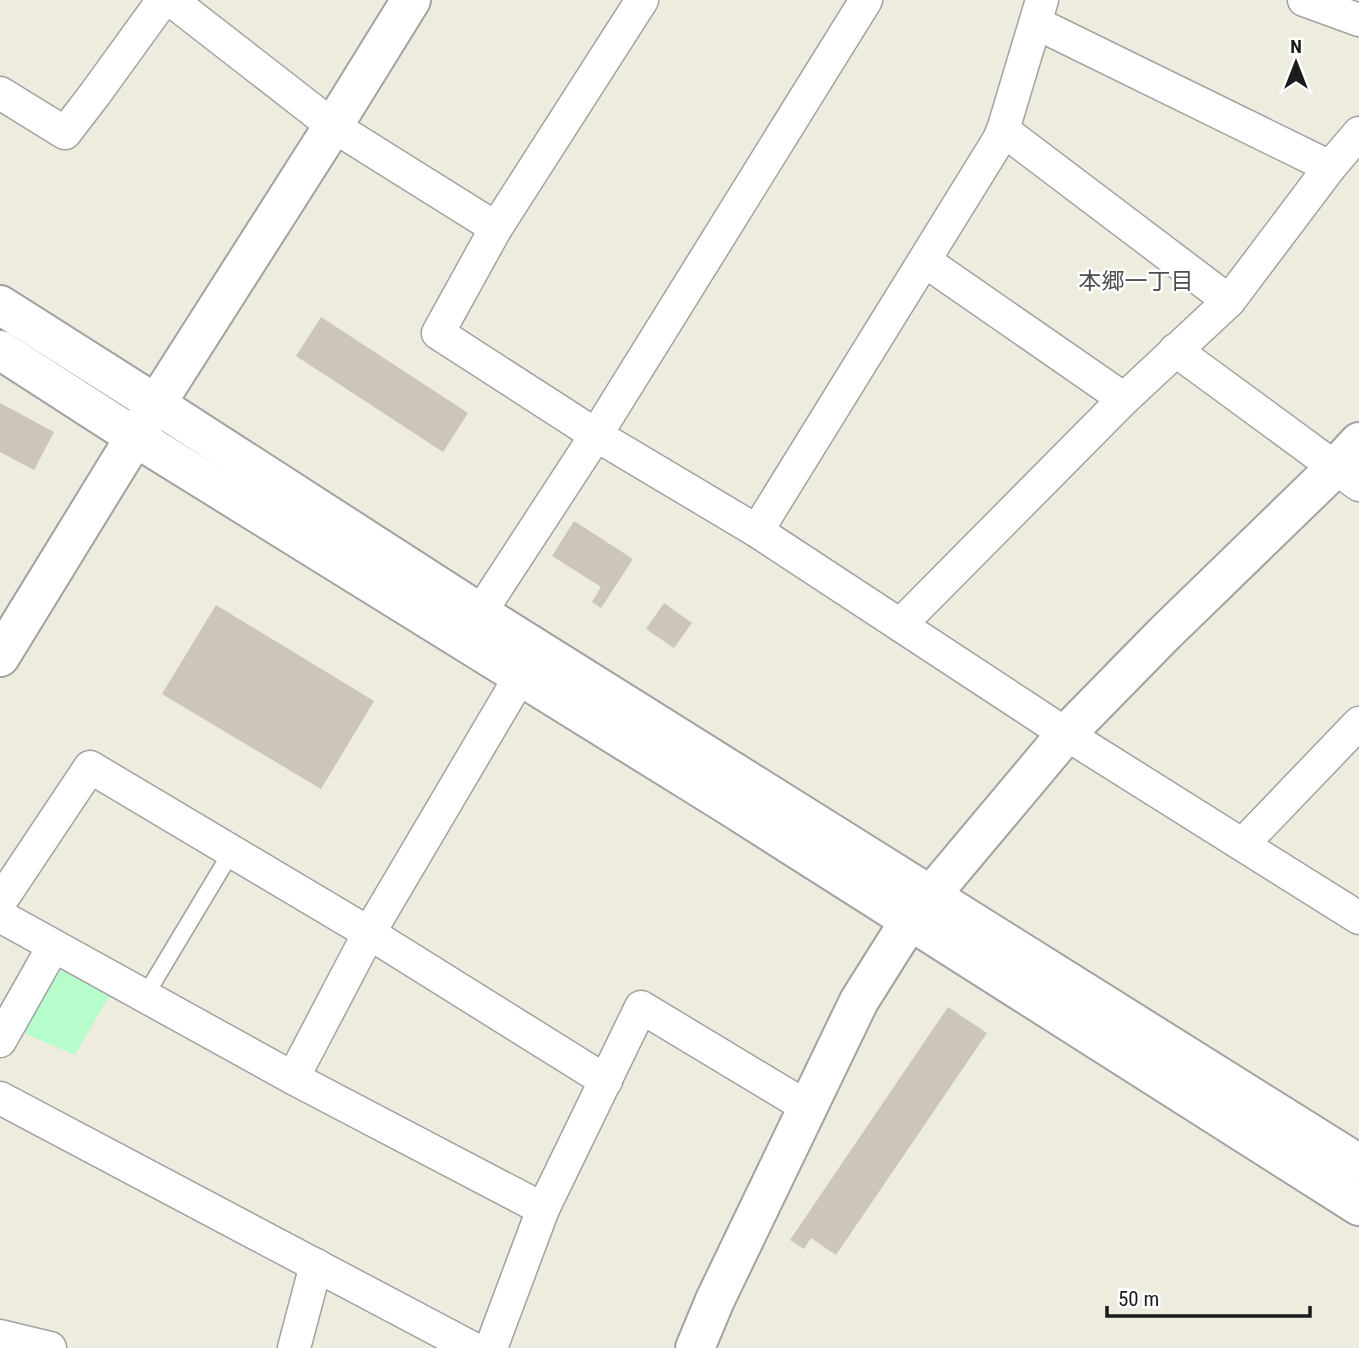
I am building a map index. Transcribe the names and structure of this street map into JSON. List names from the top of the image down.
{
  "districts": ["本郷一丁目"],
  "scale_bar": "50 m",
  "north": "top"
}
